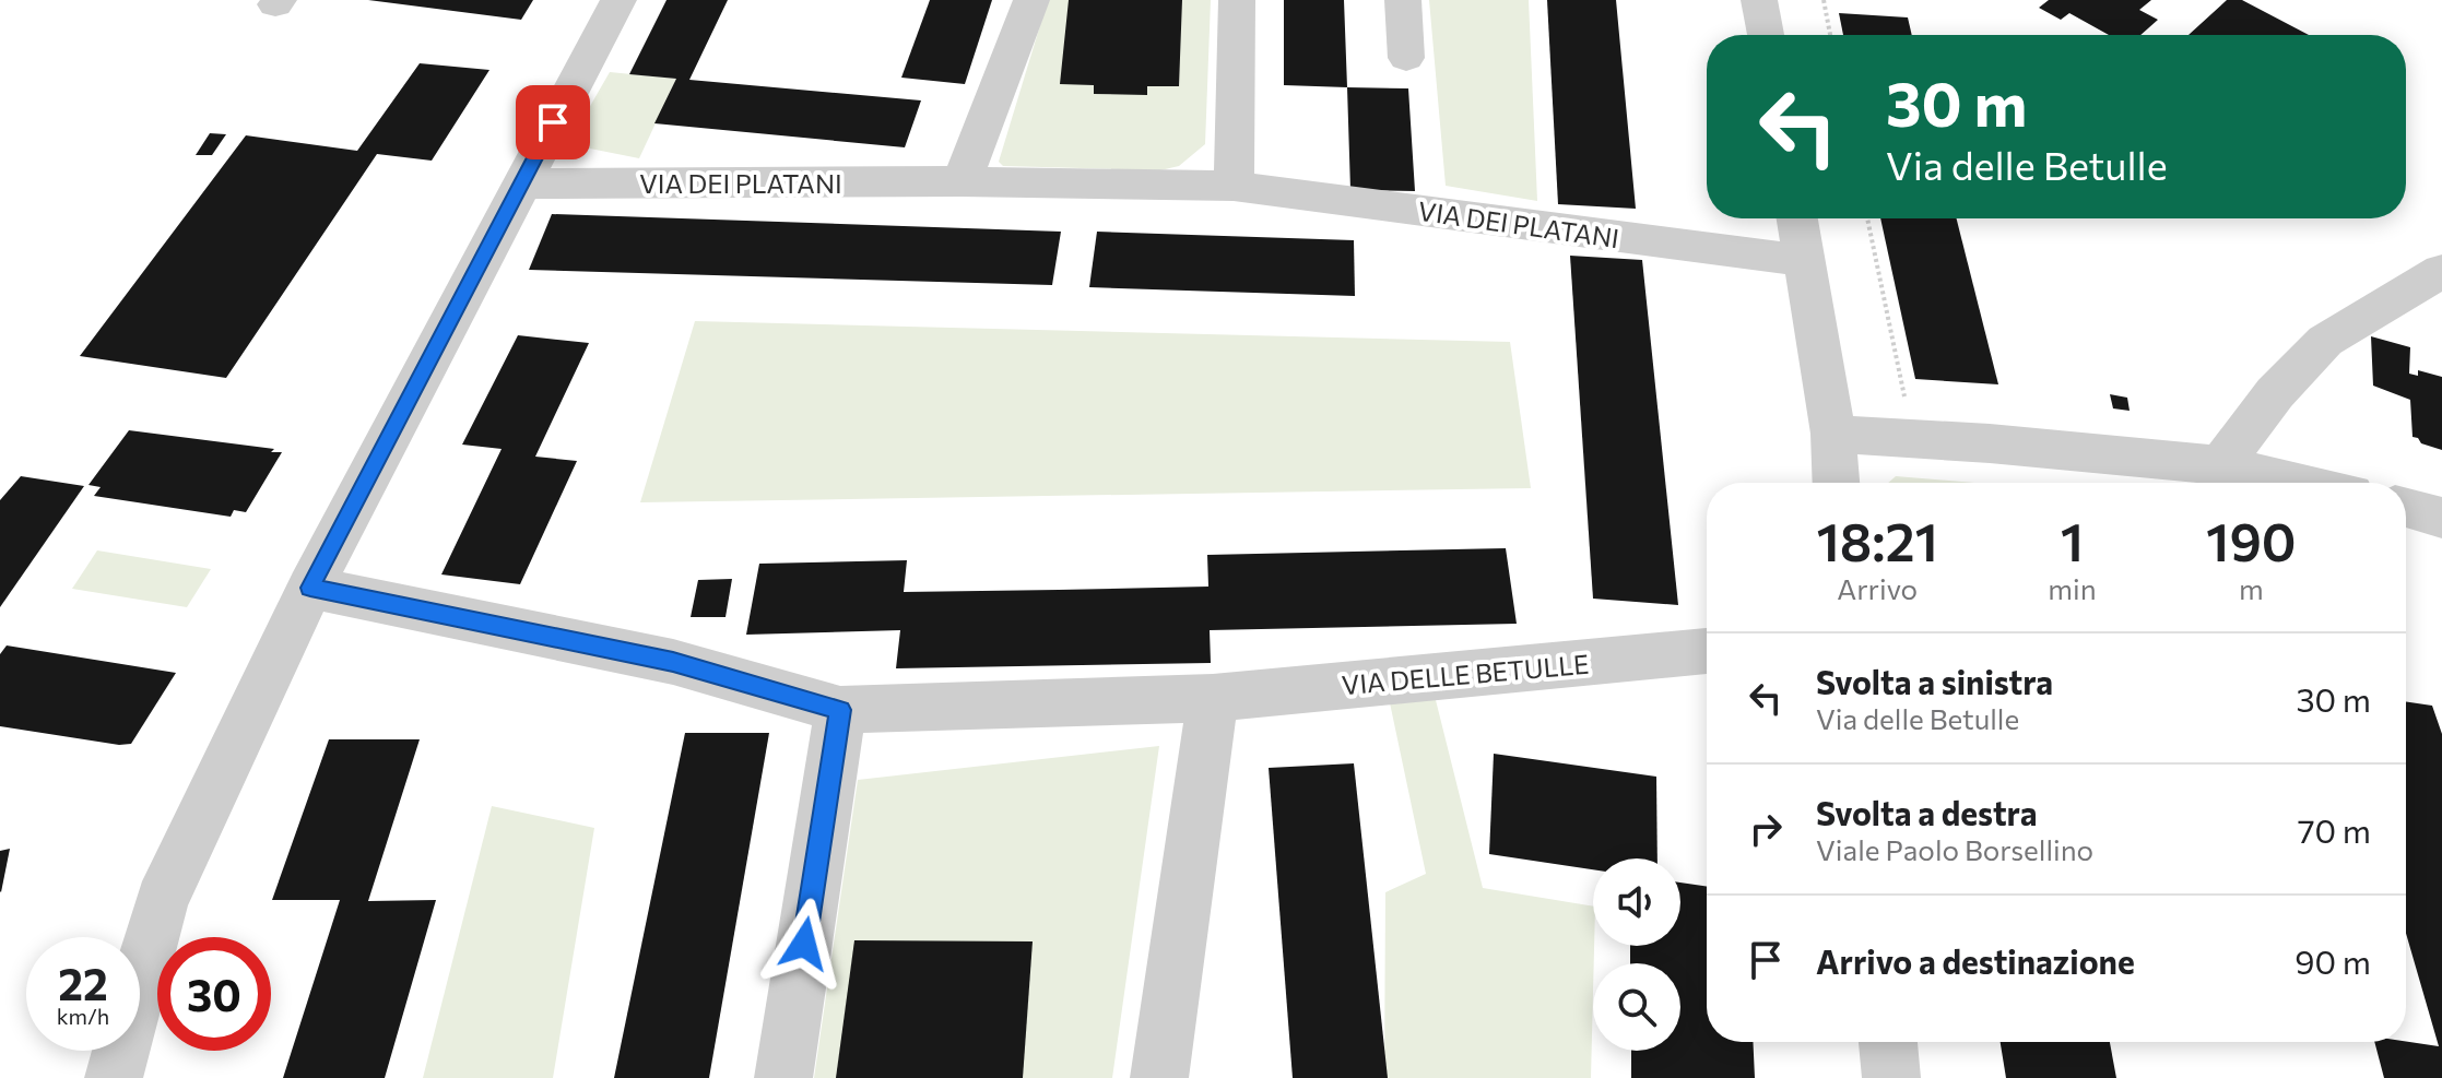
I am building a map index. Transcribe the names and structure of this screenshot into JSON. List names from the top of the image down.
{
  "streets": {
    "street": ["VIA DEI PLATANI", "VIA DELLE BETULLE"]
  },
  "page": {
    "turn": ["30 m", "Via delle Betulle"],
    "eta": [
      "18:21",
      "Arrivo",
      "1",
      "min",
      "190",
      "m"
    ],
    "list": [
      {
        "name": "Svolta a sinistra",
        "note": "Via delle Betulle",
        "value": "30 m"
      },
      {
        "name": "Svolta a destra",
        "note": "Viale Paolo Borsellino",
        "value": "70 m"
      },
      {
        "name": "Arrivo a destinazione",
        "value": "90 m"
      }
    ],
    "speed": "22 km/h",
    "limit": "30"
  }
}
